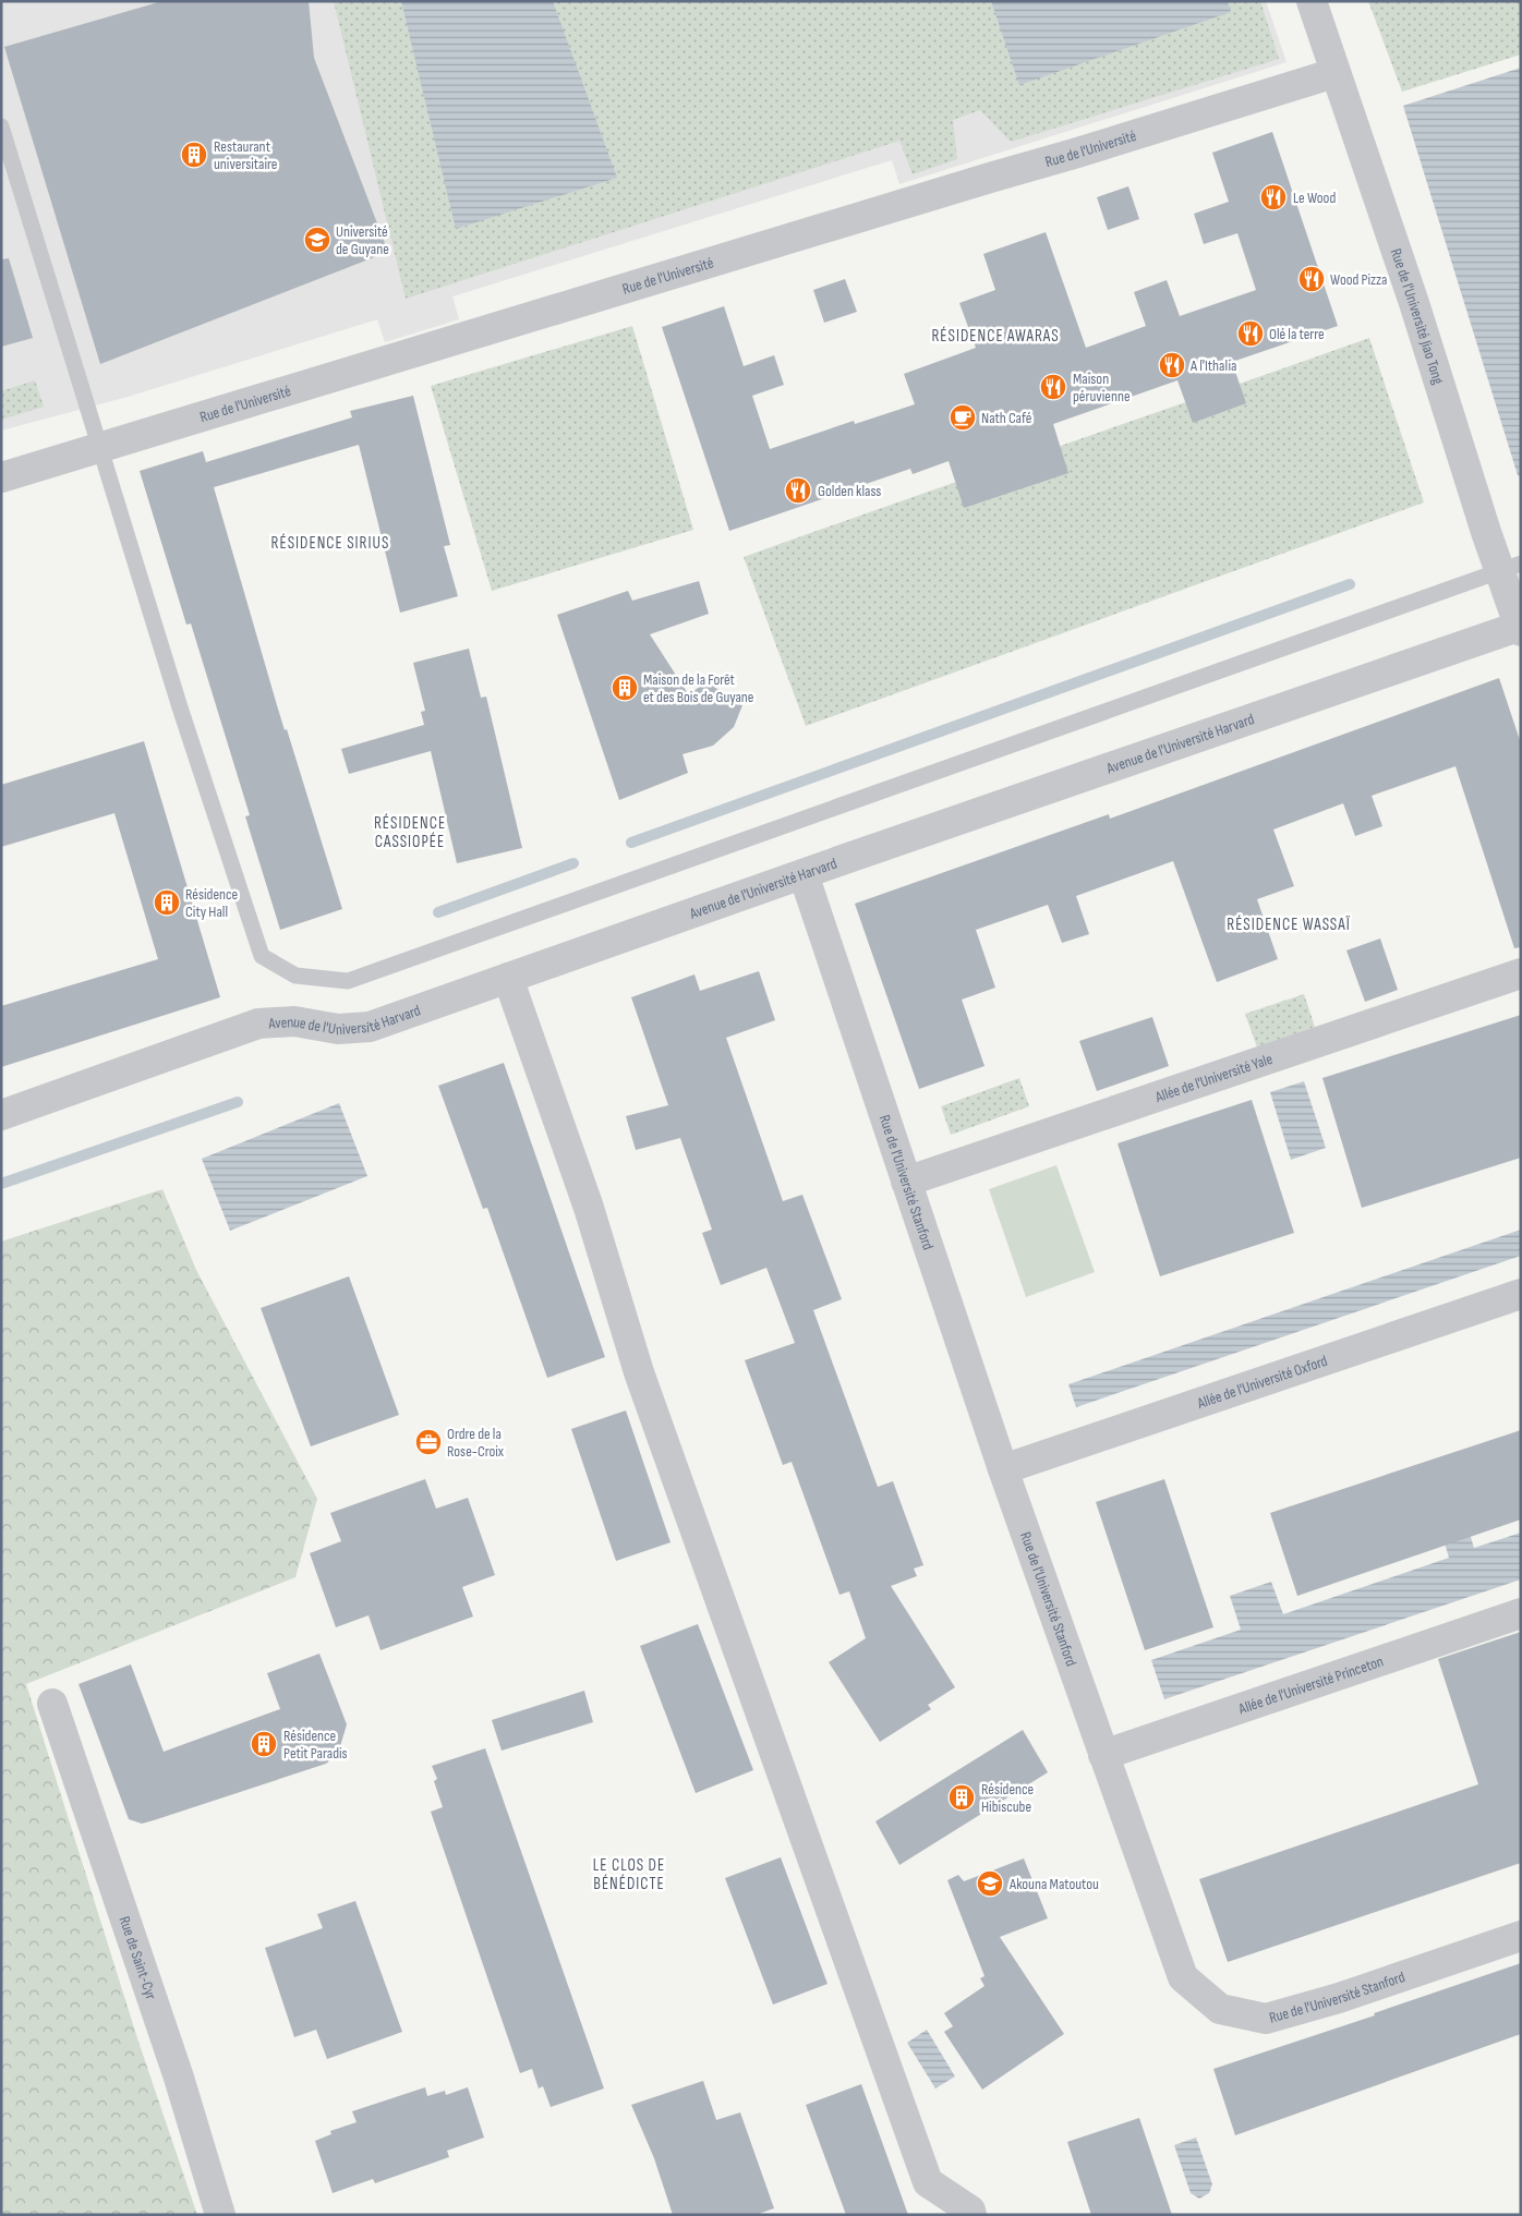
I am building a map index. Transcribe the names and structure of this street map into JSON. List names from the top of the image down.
{
  "streets": {
    "street": [
      "Rue de l'Université",
      "Rue de l'Université Jiao Tong",
      "Avenue de l'Université Harvard",
      "Allée de l'Université Yale",
      "Rue de l'Université Stanford",
      "Allée de l'Université Oxford",
      "Allée de l'Université Princeton",
      "Rue de Saint-Cyr"
    ]
  },
  "crossings": [
    ["Rue de l'Université", "Rue de l'Université Jiao Tong"],
    ["Rue de l'Université Jiao Tong", "Avenue de l'Université Harvard"],
    ["Avenue de l'Université Harvard", "Rue de l'Université Stanford"],
    ["Allée de l'Université Yale", "Rue de l'Université Stanford"],
    ["Rue de l'Université Stanford", "Allée de l'Université Oxford"],
    ["Rue de l'Université Stanford", "Allée de l'Université Princeton"]
  ],
  "districts": [
    "RÉSIDENCE AWARAS",
    "RÉSIDENCE SIRIUS",
    "RÉSIDENCE CASSIOPÉE",
    "RÉSIDENCE WASSAÏ",
    "LE CLOS DE BÉNÉDICTE"
  ],
  "places": {
    "building": [
      "Restaurant universitaire",
      "Maison de la Forêt et des Bois de Guyane",
      "Résidence City Hall",
      "Résidence Petit Paradis",
      "Résidence Hibiscube"
    ],
    "restaurant": [
      "Le Wood",
      "Wood Pizza",
      "Olé la terre",
      "A l'Ithalia",
      "Maison péruvienne",
      "Golden klass"
    ],
    "school or university": ["Université de Guyane", "Akouna Matoutou"],
    "cafe": ["Nath Café"],
    "office": ["Ordre de la Rose-Croix"]
  }
}
